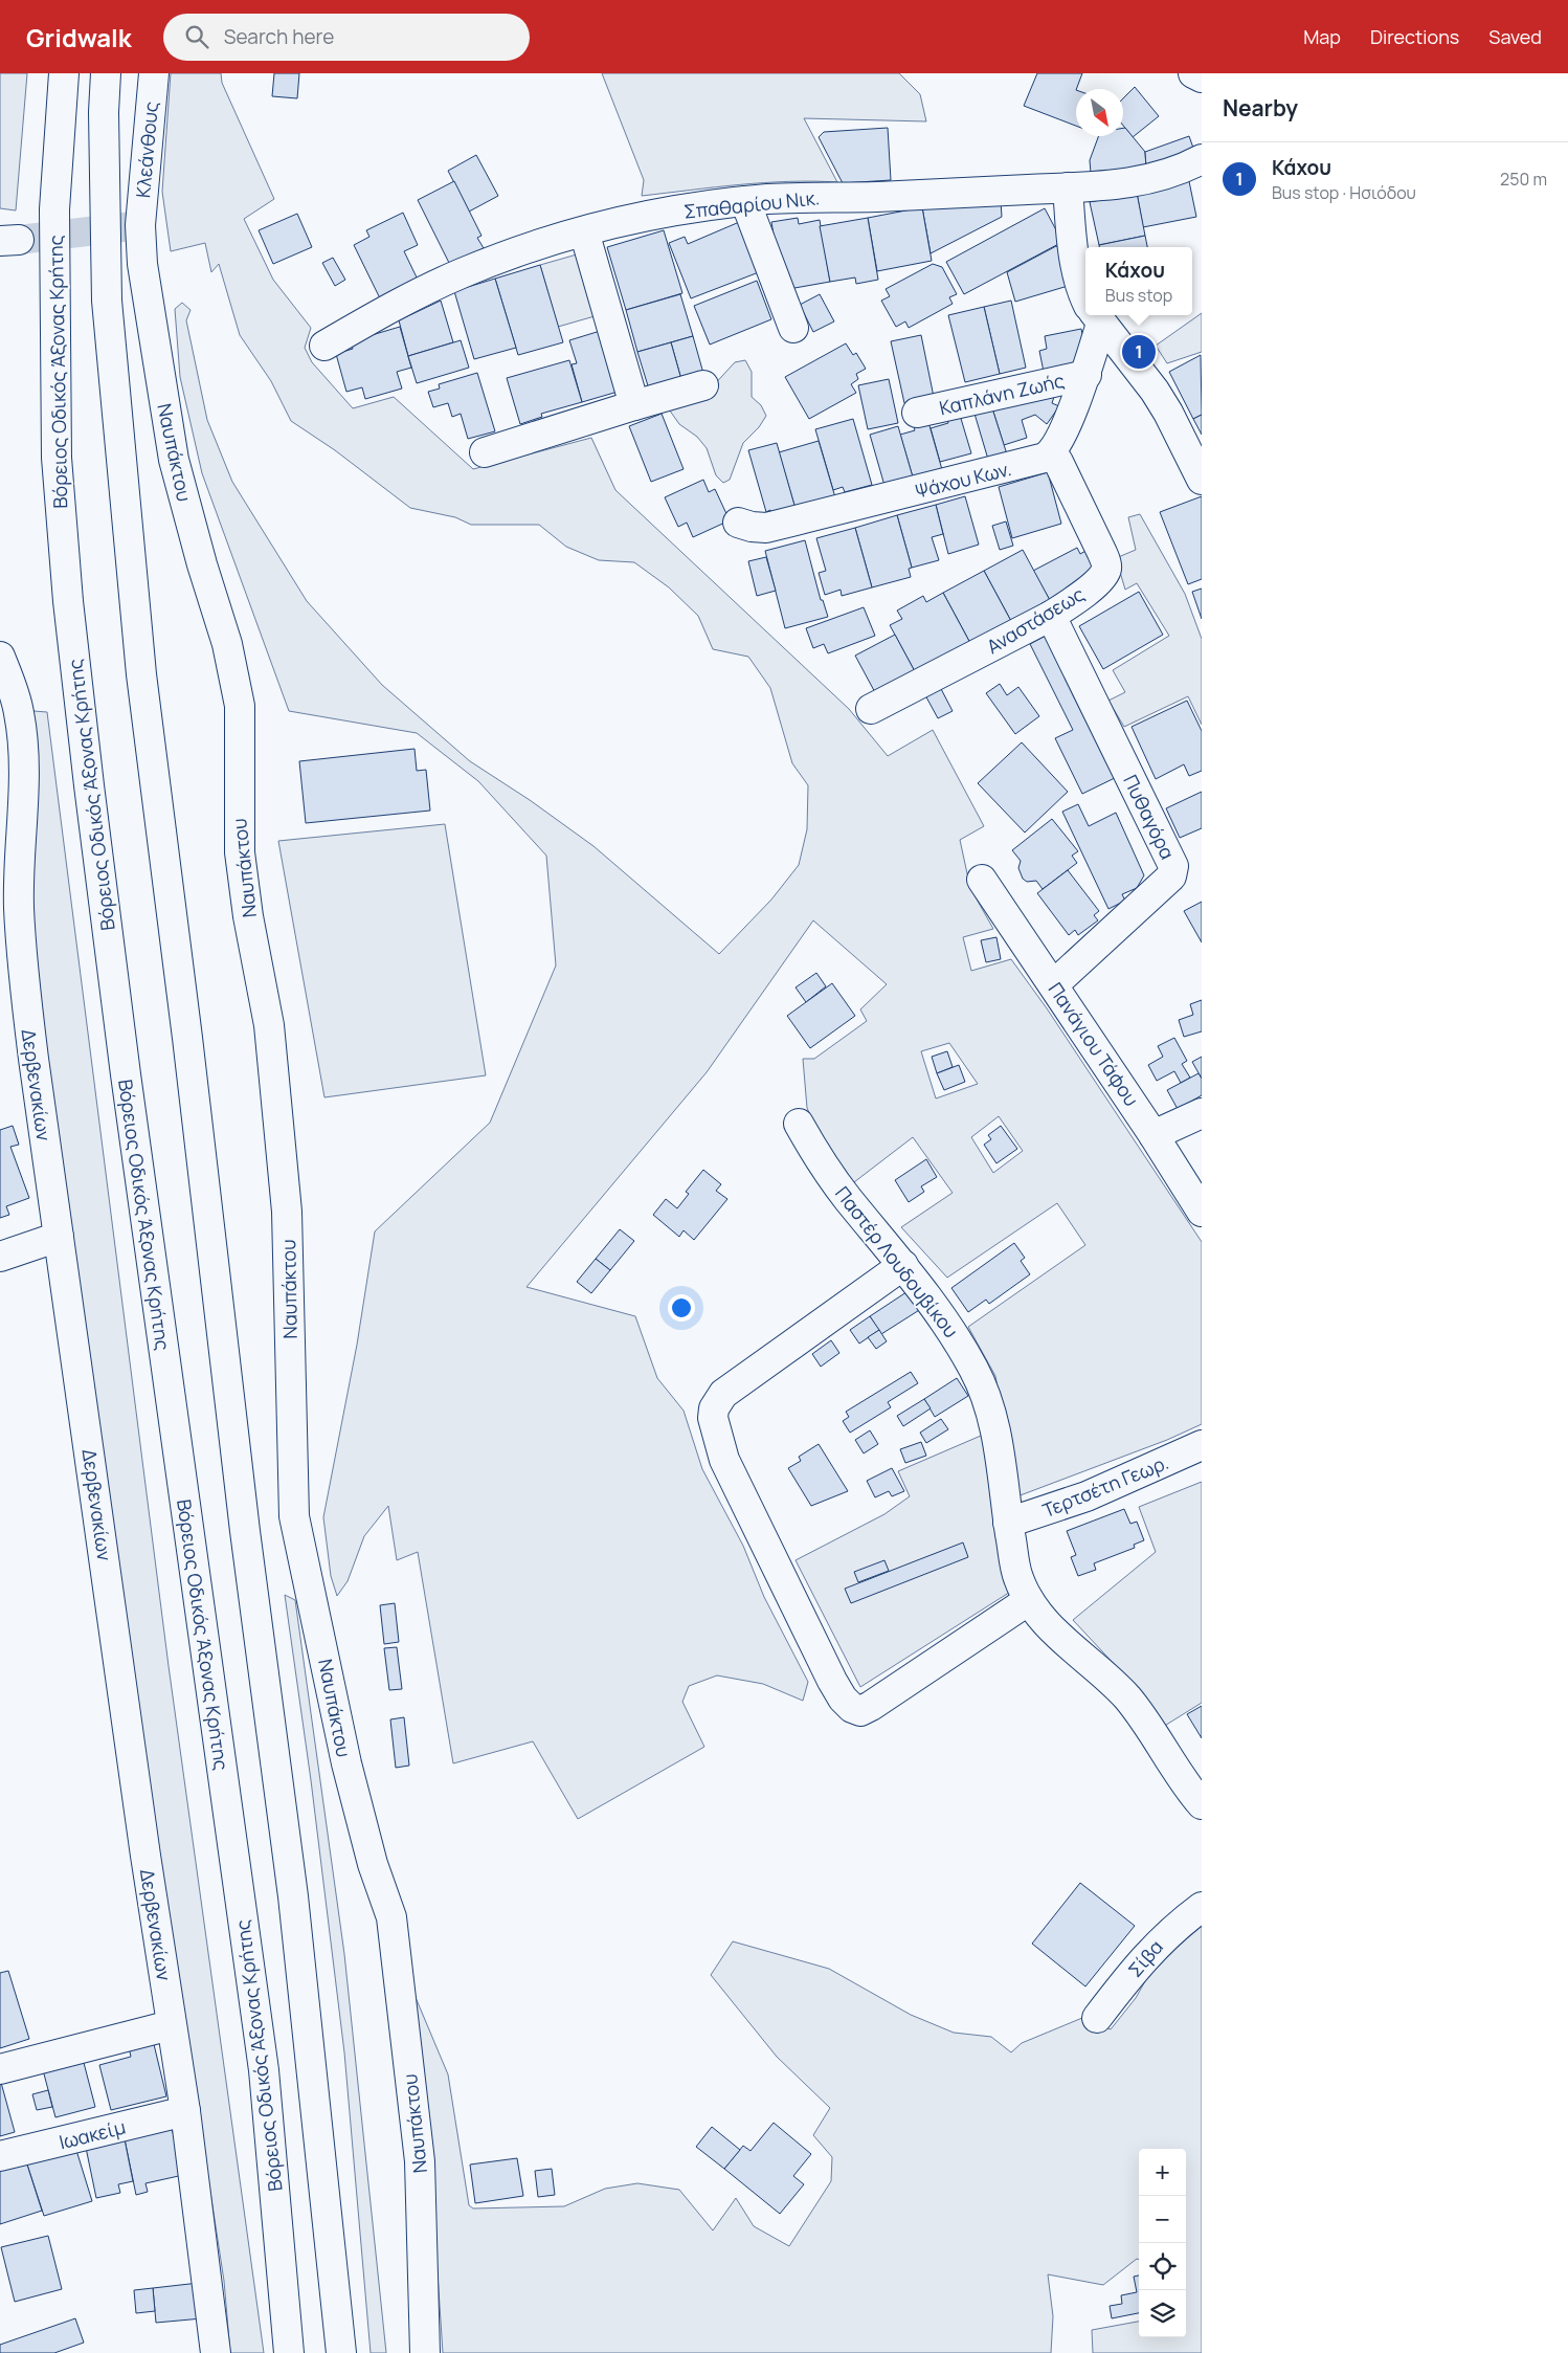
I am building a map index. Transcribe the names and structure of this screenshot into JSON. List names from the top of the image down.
{
  "streets": {
    "main road": [
      "Κλεάνθους",
      "Σπαθαρίου Νικ.",
      "Βόρειος Οδικός Άξονας Κρήτης",
      "Καπλάνη Ζωής",
      "Ναυπάκτου",
      "Ψάχου Κων.",
      "Αναστάσεως",
      "Πυθαγόρα",
      "Πανάγιου Τάφου",
      "Δερβενακίων",
      "Παστέρ Λουδουβίκου",
      "Τερτσέτη Γεωρ.",
      "Σίβα",
      "Ιωακείμ"
    ]
  },
  "crossings": [
    ["Κλεάνθους", "Ναυπάκτου"],
    ["Ψάχου Κων.", "Αναστάσεως"],
    ["Αναστάσεως", "Πυθαγόρα"],
    ["Πυθαγόρα", "Πανάγιου Τάφου"],
    ["Δερβενακίων", "Ιωακείμ"],
    ["Παστέρ Λουδουβίκου", "Τερτσέτη Γεωρ."]
  ],
  "north": "bottom right",
  "page": {
    "header": "Gridwalk",
    "search": "Search here",
    "nav": ["Map", "Directions", "Saved"],
    "heading": "Nearby",
    "list": [
      {
        "mark": "1",
        "name": "Κάχου",
        "note": "Bus stop · Ησιόδου",
        "value": "250 m"
      }
    ],
    "popup": ["Κάχου", "Bus stop"],
    "pins": "1",
    "map_buttons": ["+", "−"]
  }
}
